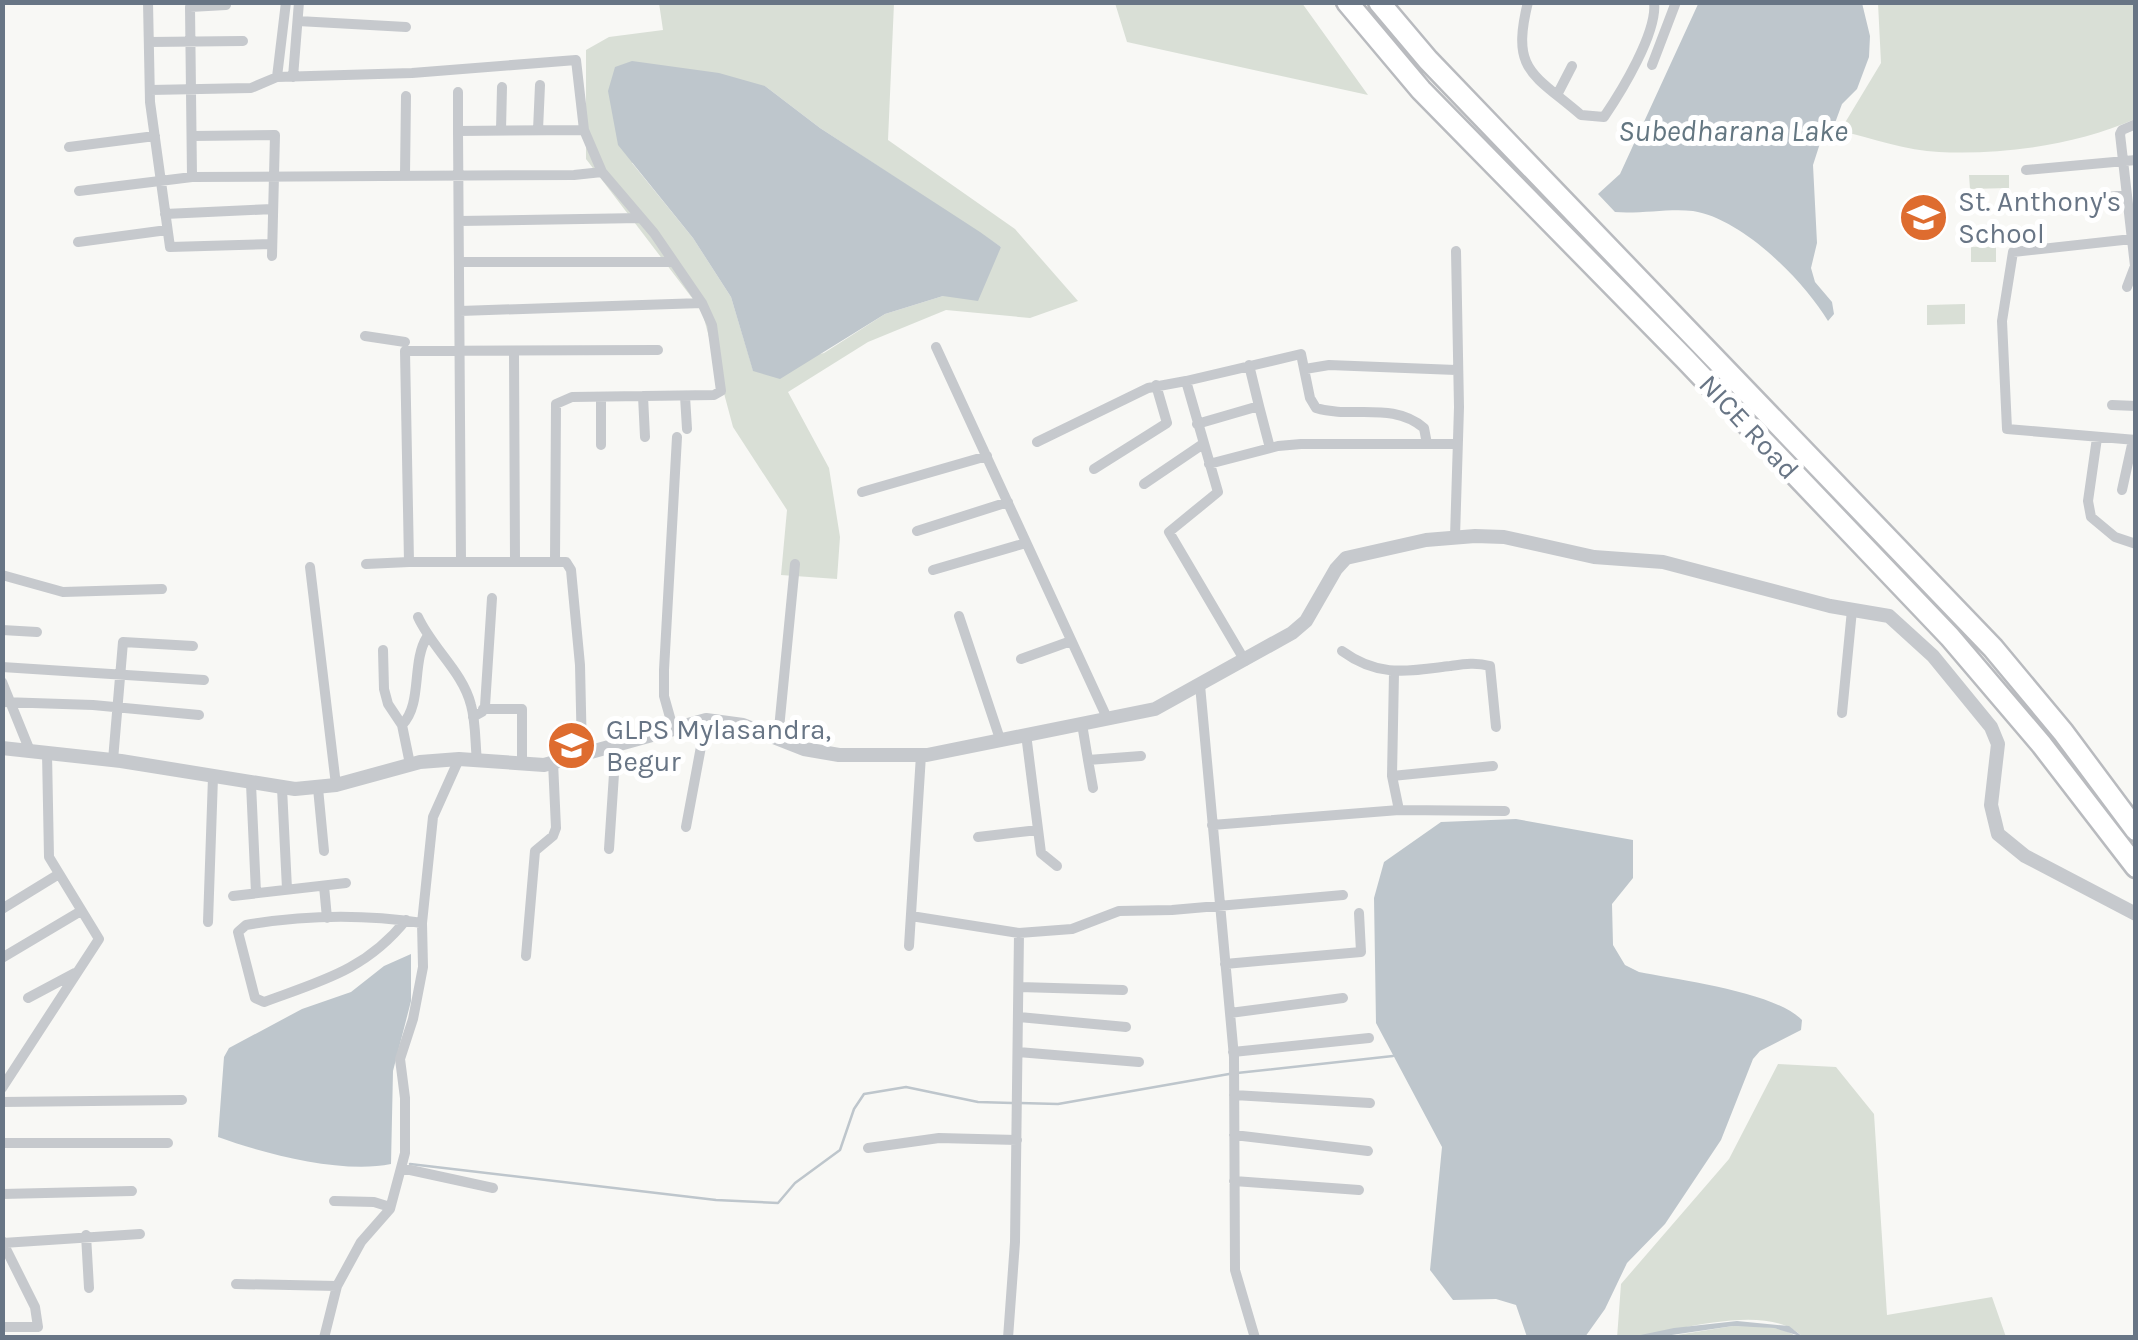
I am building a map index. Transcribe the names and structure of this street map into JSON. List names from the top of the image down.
{
  "streets": {
    "highway": ["NICE Road"]
  },
  "water": ["Subedharana Lake"],
  "places": {
    "school or university": ["St. Anthony's School", "GLPS Mylasandra, Begur"]
  }
}
